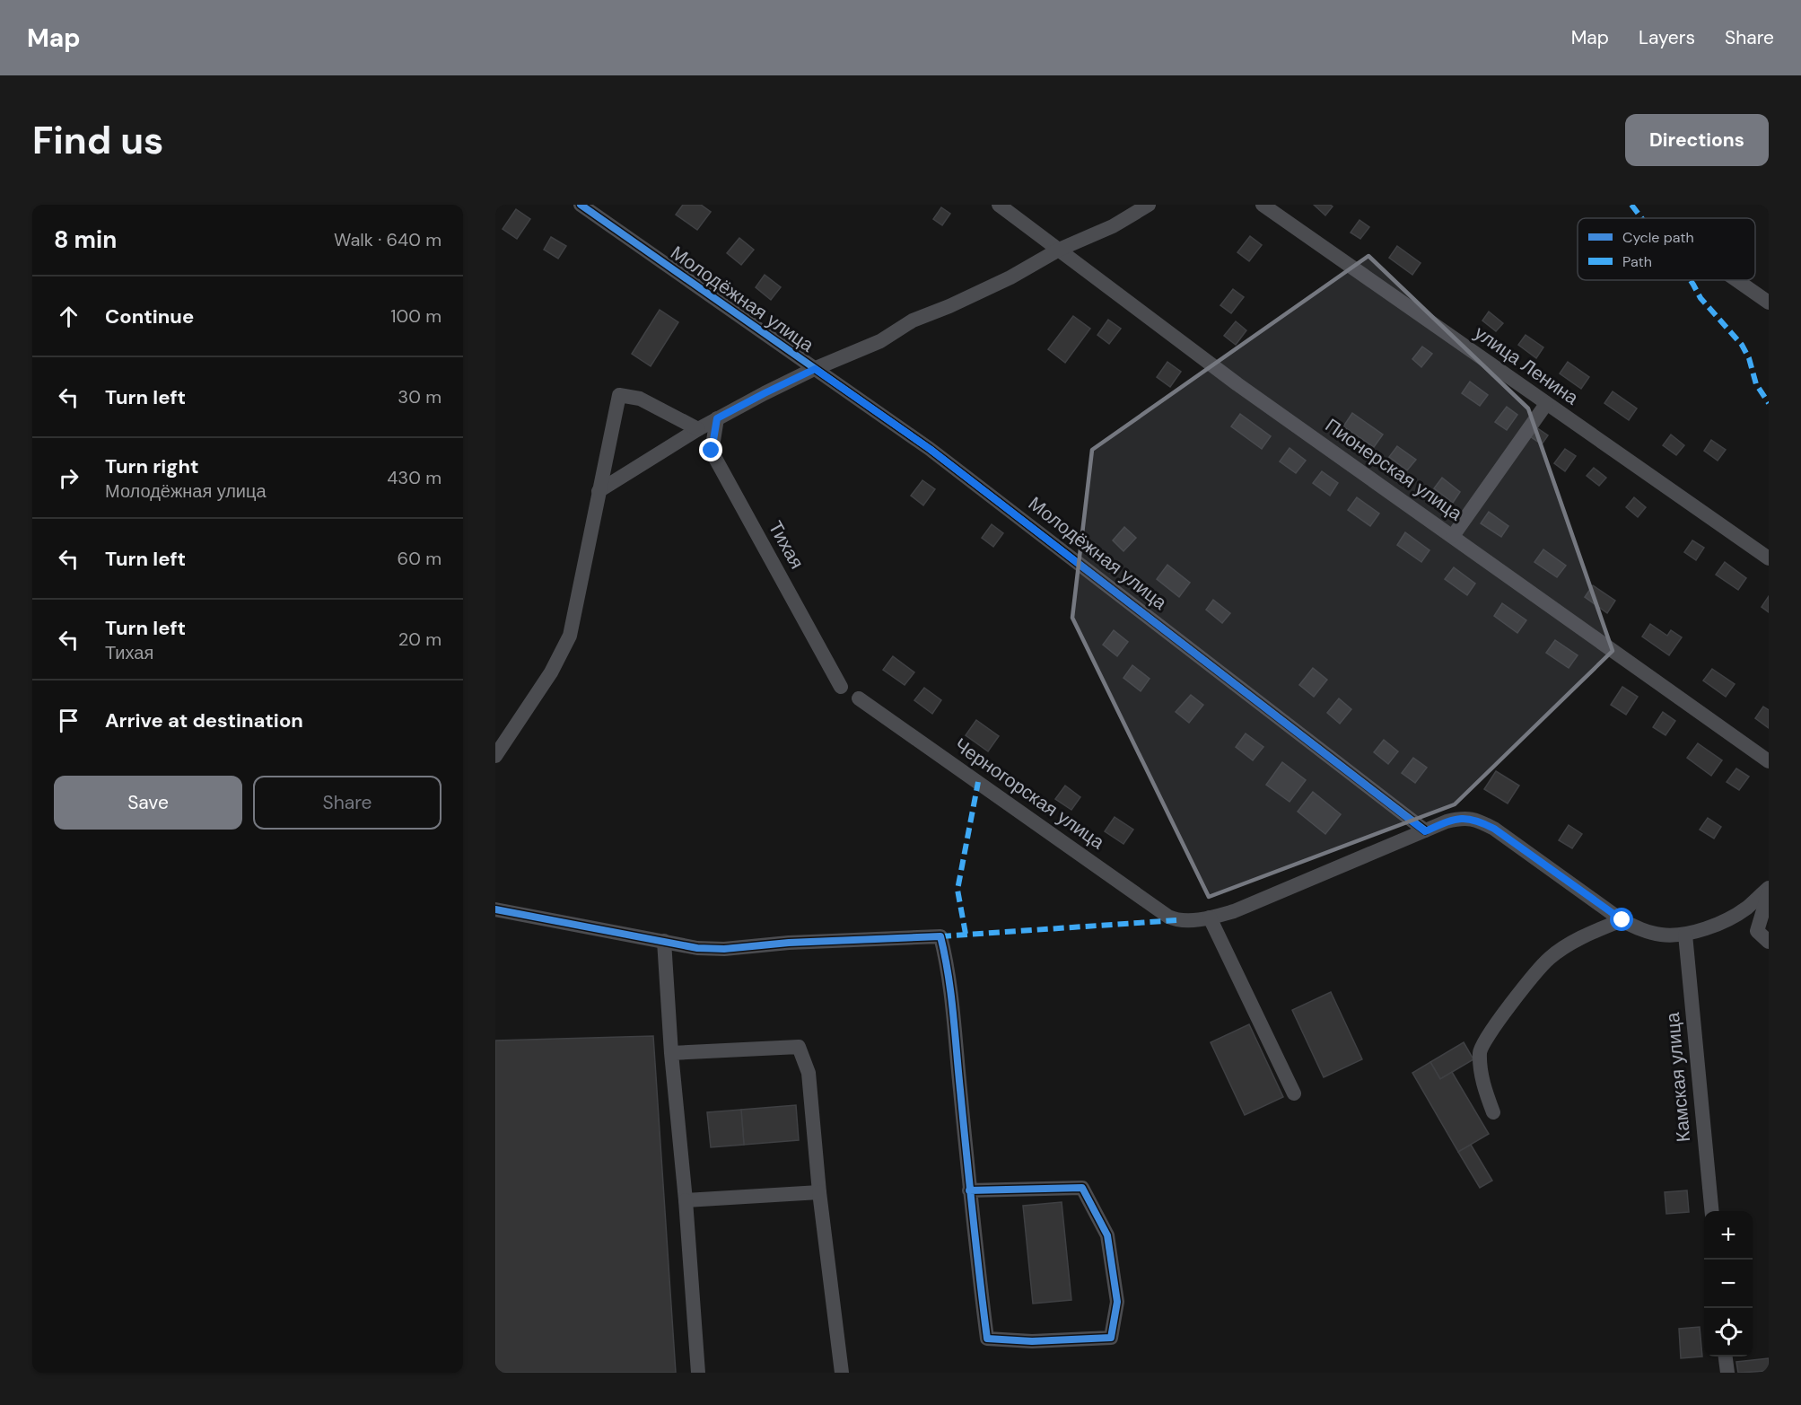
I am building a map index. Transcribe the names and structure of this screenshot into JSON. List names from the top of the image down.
{
  "streets": {
    "street": [
      "Молодёжная улица",
      "улица Ленина",
      "Пионерская улица",
      "Тихая",
      "Черногорская улица",
      "Камская улица"
    ]
  },
  "legend": ["Cycle path", "Path"],
  "page": {
    "header": "Map",
    "nav": ["Map", "Layers", "Share"],
    "buttons": [
      "Directions",
      ["Save", "Share"]
    ],
    "title": "Find us",
    "heading": ["8 min", "Walk · 640 m"],
    "list": [
      ["Continue", "100 m"],
      ["Turn left", "30 m"],
      ["Turn right", "Молодёжная улица", "430 m"],
      ["Turn left", "60 m"],
      ["Turn left", "Тихая", "20 m"],
      "Arrive at destination"
    ],
    "map_buttons": ["+", "−"]
  }
}
